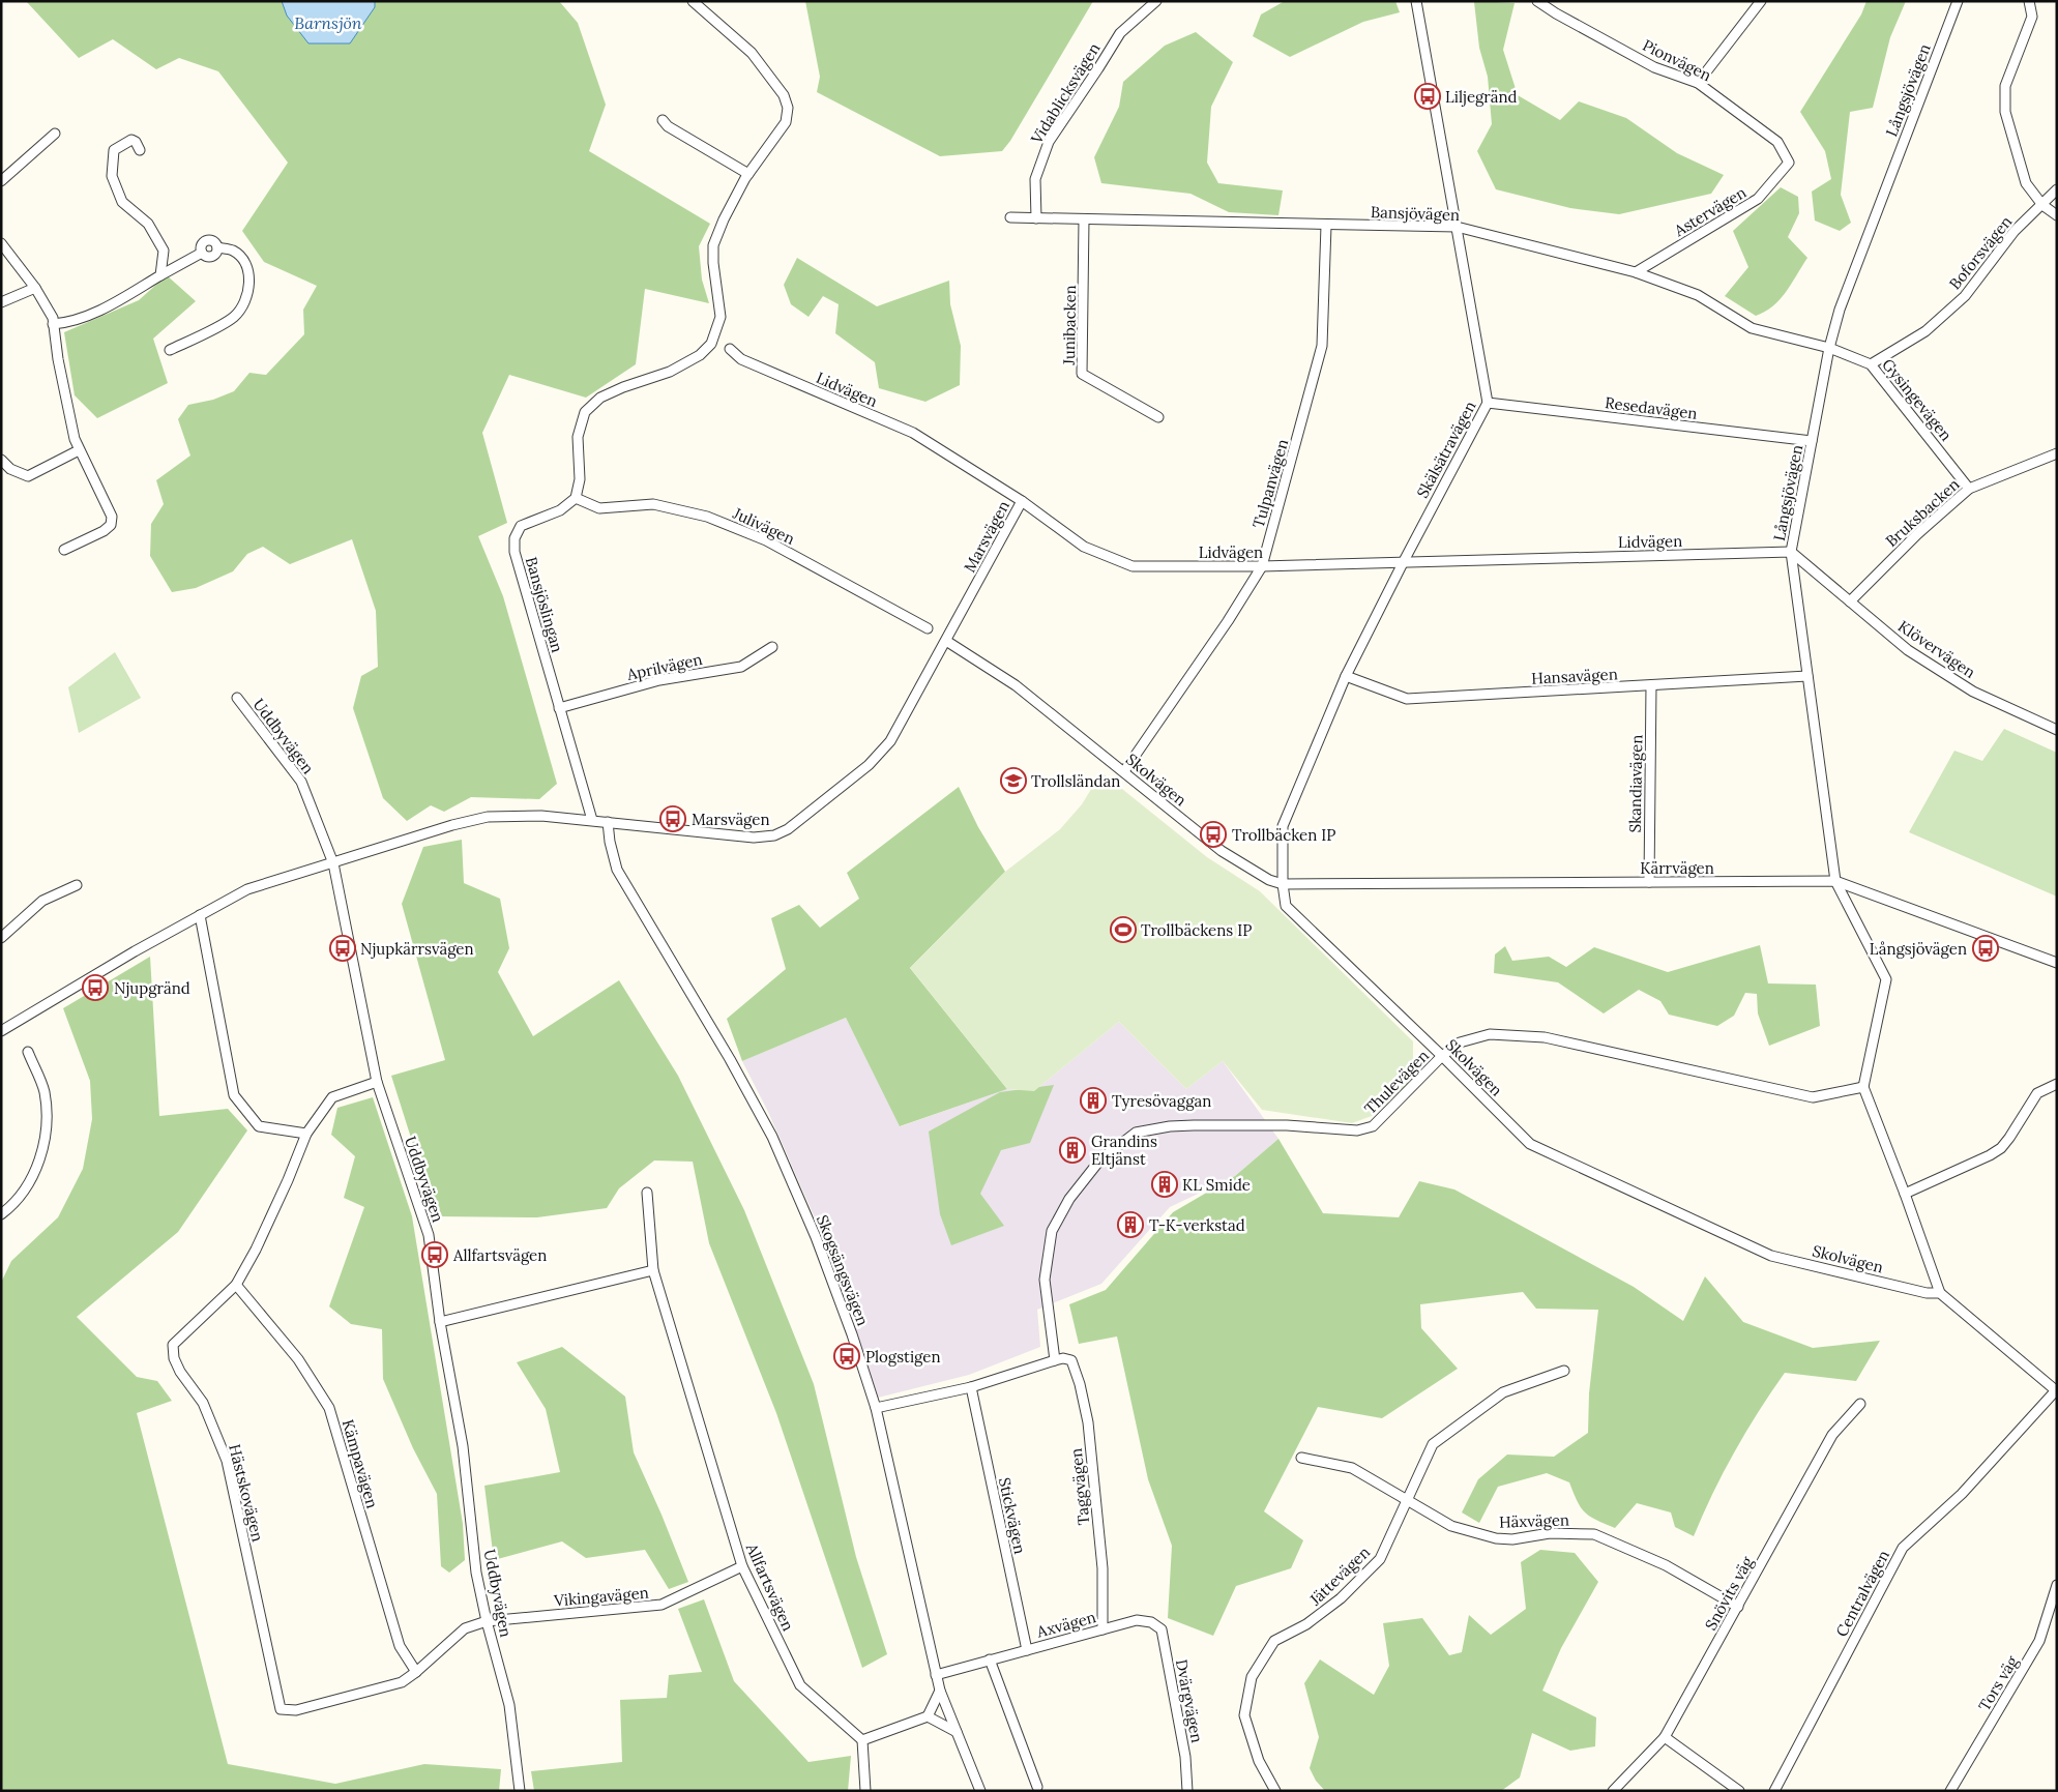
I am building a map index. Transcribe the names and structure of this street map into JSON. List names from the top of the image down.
{
  "streets": {
    "street": [
      "Pionvägen",
      "Långsjövägen",
      "Vidablicksvägen",
      "Astervägen",
      "Bansjövägen",
      "Boforsvägen",
      "Junibacken",
      "Lidvägen",
      "Gysingevägen",
      "Resedavägen",
      "Skälsätravägen",
      "Tulpanvägen",
      "Bruksbacken",
      "Julivägen",
      "Marsvägen",
      "Bansjöslingan",
      "Klövervägen",
      "Aprilvägen",
      "Hansavägen",
      "Uddbyvägen",
      "Skolvägen",
      "Skandiavägen",
      "Kärrvägen",
      "Thulevägen",
      "Skogsängsvägen",
      "Kämpavägen",
      "Taggvägen",
      "Hästskovägen",
      "Stickvägen",
      "Häxvägen",
      "Jättevägen",
      "Allfartsvägen",
      "Snövits väg",
      "Centralvägen",
      "Vikingavägen",
      "Axvägen",
      "Tors väg",
      "Dvärgvägen"
    ]
  },
  "crossings": [
    ["Pionvägen", "Astervägen"],
    ["Långsjövägen", "Bansjövägen"],
    ["Långsjövägen", "Lidvägen"],
    ["Långsjövägen", "Gysingevägen"],
    ["Långsjövägen", "Resedavägen"],
    ["Långsjövägen", "Klövervägen"],
    ["Långsjövägen", "Hansavägen"],
    ["Långsjövägen", "Kärrvägen"],
    ["Långsjövägen", "Thulevägen"],
    ["Vidablicksvägen", "Bansjövägen"],
    ["Astervägen", "Bansjövägen"],
    ["Bansjövägen", "Junibacken"],
    ["Bansjövägen", "Gysingevägen"],
    ["Bansjövägen", "Skälsätravägen"],
    ["Bansjövägen", "Tulpanvägen"],
    ["Boforsvägen", "Gysingevägen"],
    ["Lidvägen", "Skälsätravägen"],
    ["Lidvägen", "Tulpanvägen"],
    ["Lidvägen", "Marsvägen"],
    ["Lidvägen", "Klövervägen"],
    ["Gysingevägen", "Bruksbacken"],
    ["Resedavägen", "Skälsätravägen"],
    ["Skälsätravägen", "Hansavägen"],
    ["Skälsätravägen", "Skolvägen"],
    ["Skälsätravägen", "Kärrvägen"],
    ["Tulpanvägen", "Skolvägen"],
    ["Bruksbacken", "Klövervägen"],
    ["Julivägen", "Bansjöslingan"],
    ["Marsvägen", "Skolvägen"],
    ["Marsvägen", "Skogsängsvägen"],
    ["Bansjöslingan", "Aprilvägen"],
    ["Hansavägen", "Skandiavägen"],
    ["Uddbyvägen", "Hästskovägen"],
    ["Uddbyvägen", "Vikingavägen"],
    ["Skolvägen", "Kärrvägen"],
    ["Skolvägen", "Thulevägen"],
    ["Skandiavägen", "Kärrvägen"],
    ["Thulevägen", "Taggvägen"],
    ["Skogsängsvägen", "Axvägen"],
    ["Kämpavägen", "Hästskovägen"],
    ["Taggvägen", "Axvägen"],
    ["Hästskovägen", "Vikingavägen"],
    ["Stickvägen", "Axvägen"],
    ["Häxvägen", "Jättevägen"],
    ["Häxvägen", "Snövits väg"],
    ["Allfartsvägen", "Vikingavägen"],
    ["Axvägen", "Dvärgvägen"]
  ],
  "water": ["Barnsjön"],
  "places": {
    "bus stop": [
      "Liljegränd",
      "Marsvägen",
      "Trollbäcken IP",
      "Njupkärrsvägen",
      "Långsjövägen",
      "Njupgränd",
      "Allfartsvägen",
      "Plogstigen"
    ],
    "school or university": ["Trollsländan"],
    "sports": ["Trollbäckens IP"],
    "building": [
      "Tyresövaggan",
      "Grandins Eltjänst",
      "KL Smide",
      "T-K-verkstad"
    ]
  }
}
